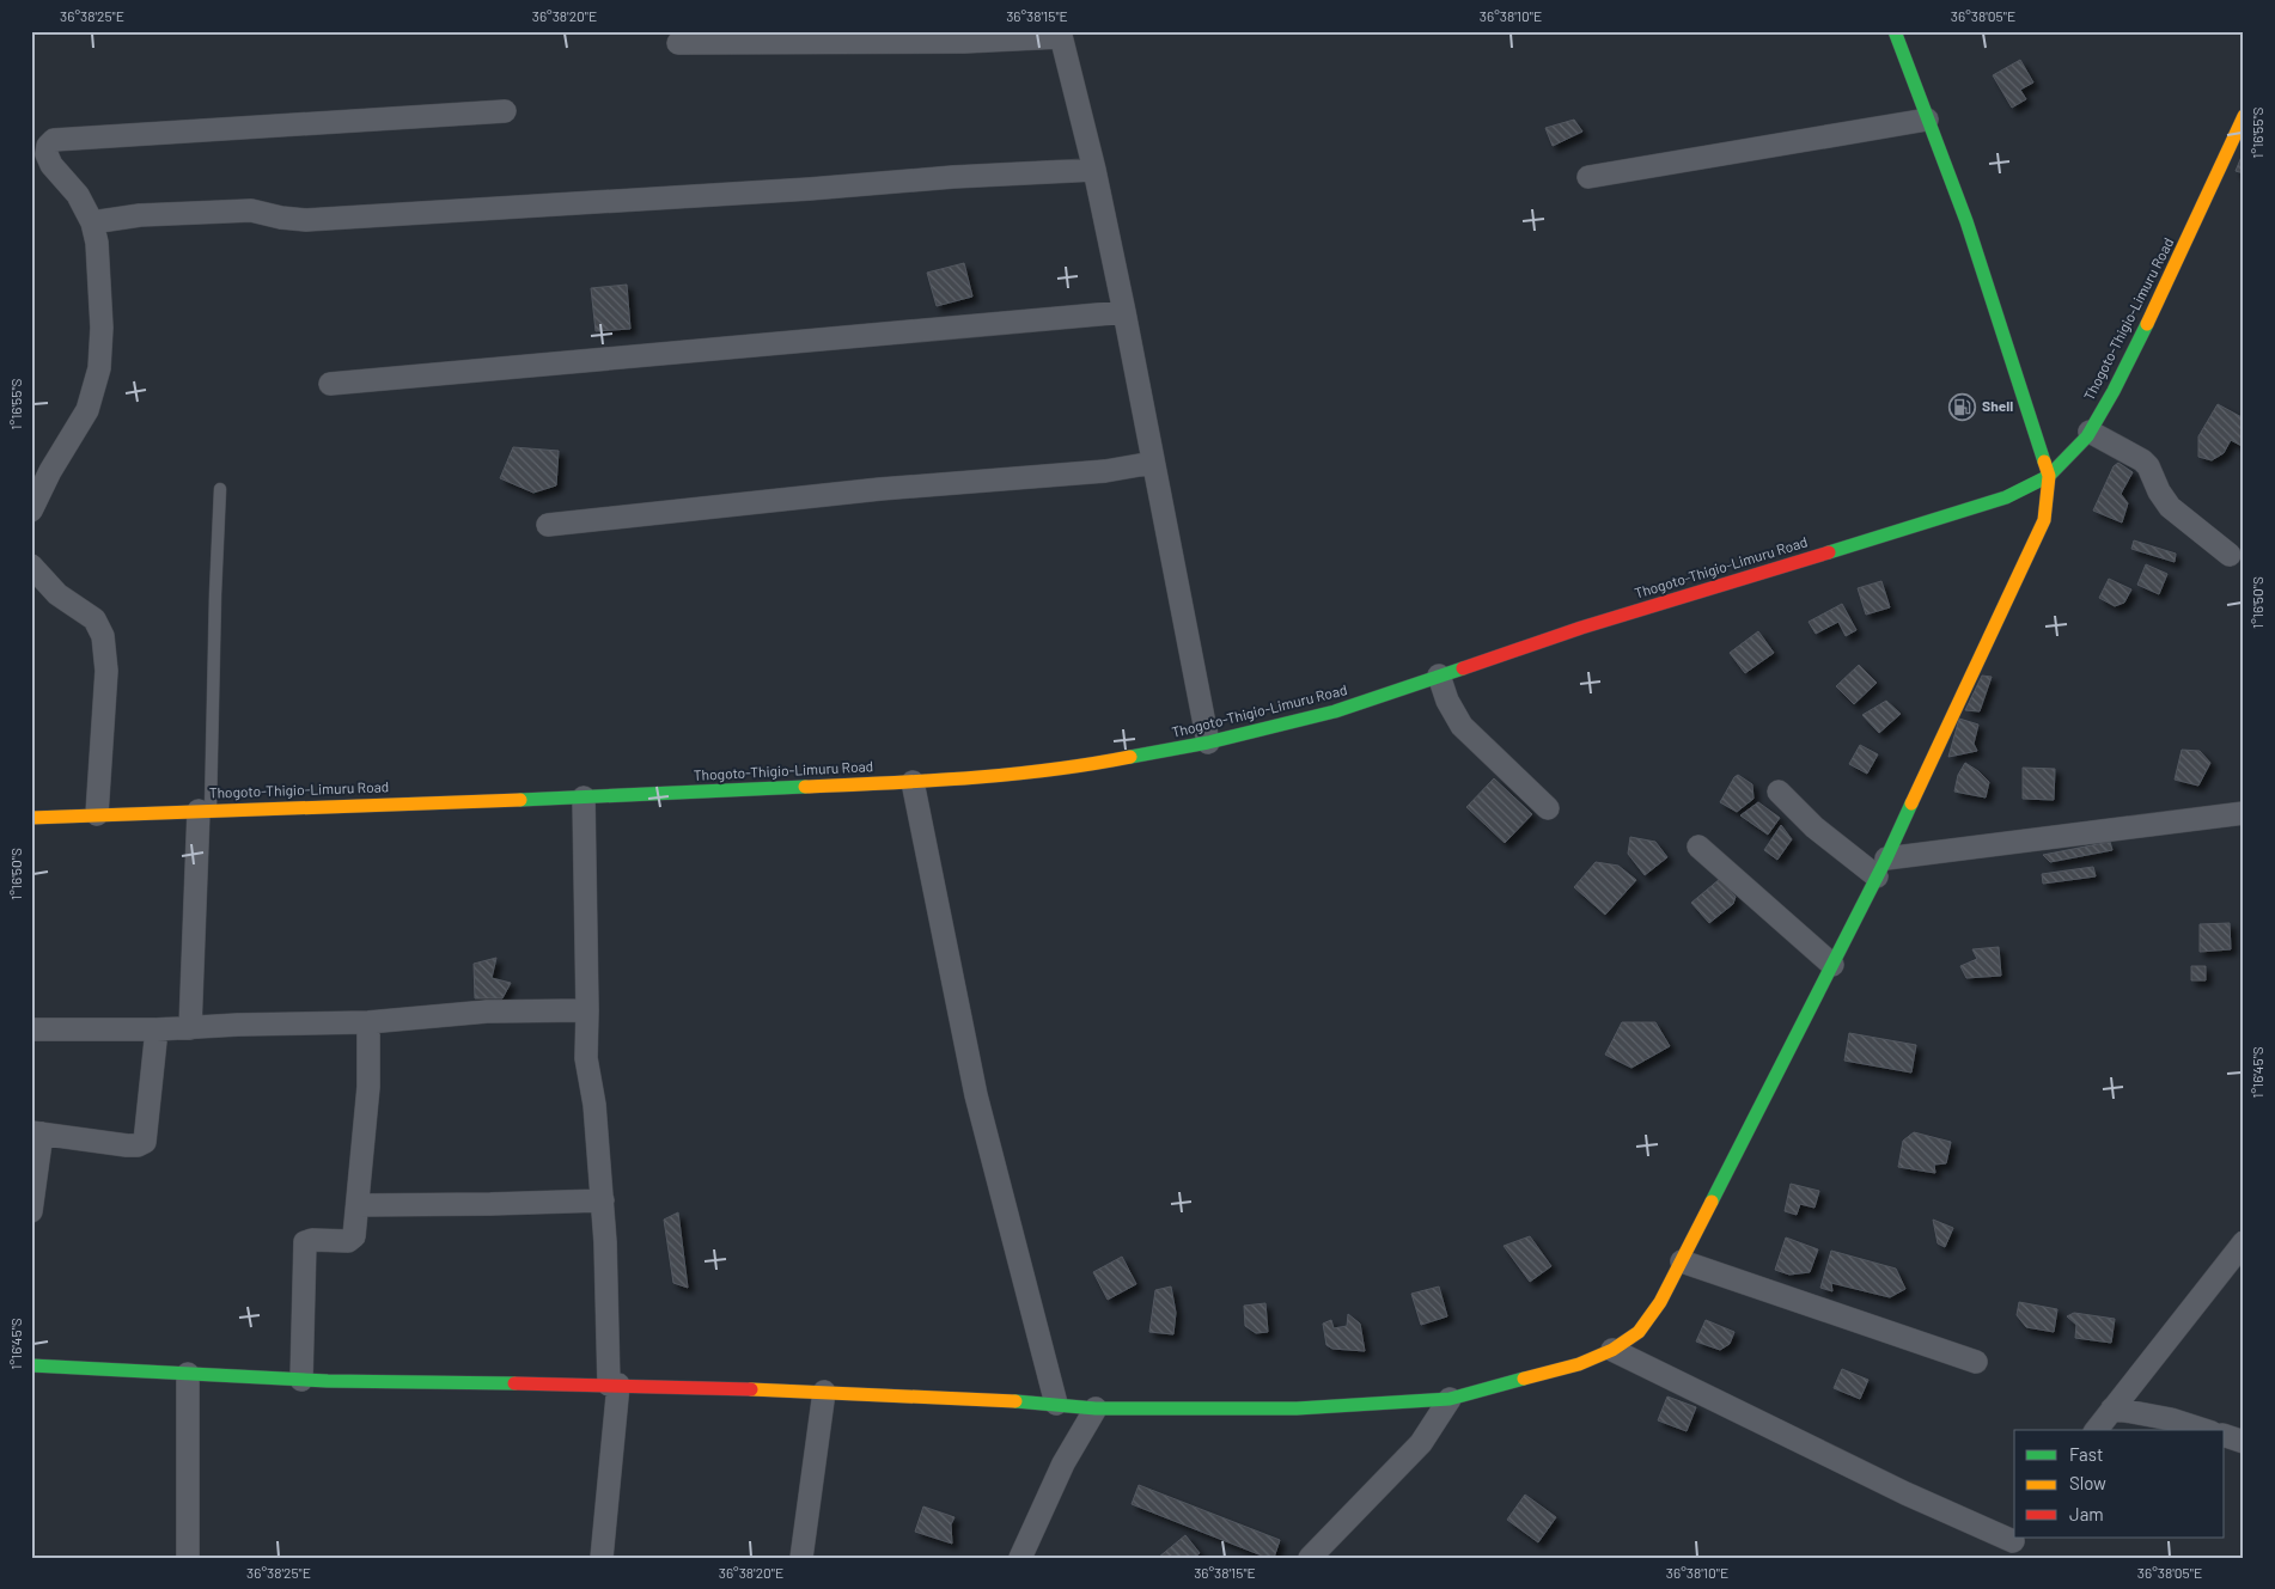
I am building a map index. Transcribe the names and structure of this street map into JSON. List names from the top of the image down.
{
  "streets": {
    "main road": ["Thogoto-Thigio-Limuru Road"]
  },
  "places": {
    "fuel station": ["Shell"]
  },
  "legend": ["Fast", "Slow", "Jam"],
  "coordinates": [
    "36°38'25\"E",
    "36°38'20\"E",
    "36°38'15\"E",
    "36°38'10\"E",
    "36°38'05\"E",
    "1°16'55\"S",
    "1°16'50\"S",
    "1°16'45\"S"
  ]
}
